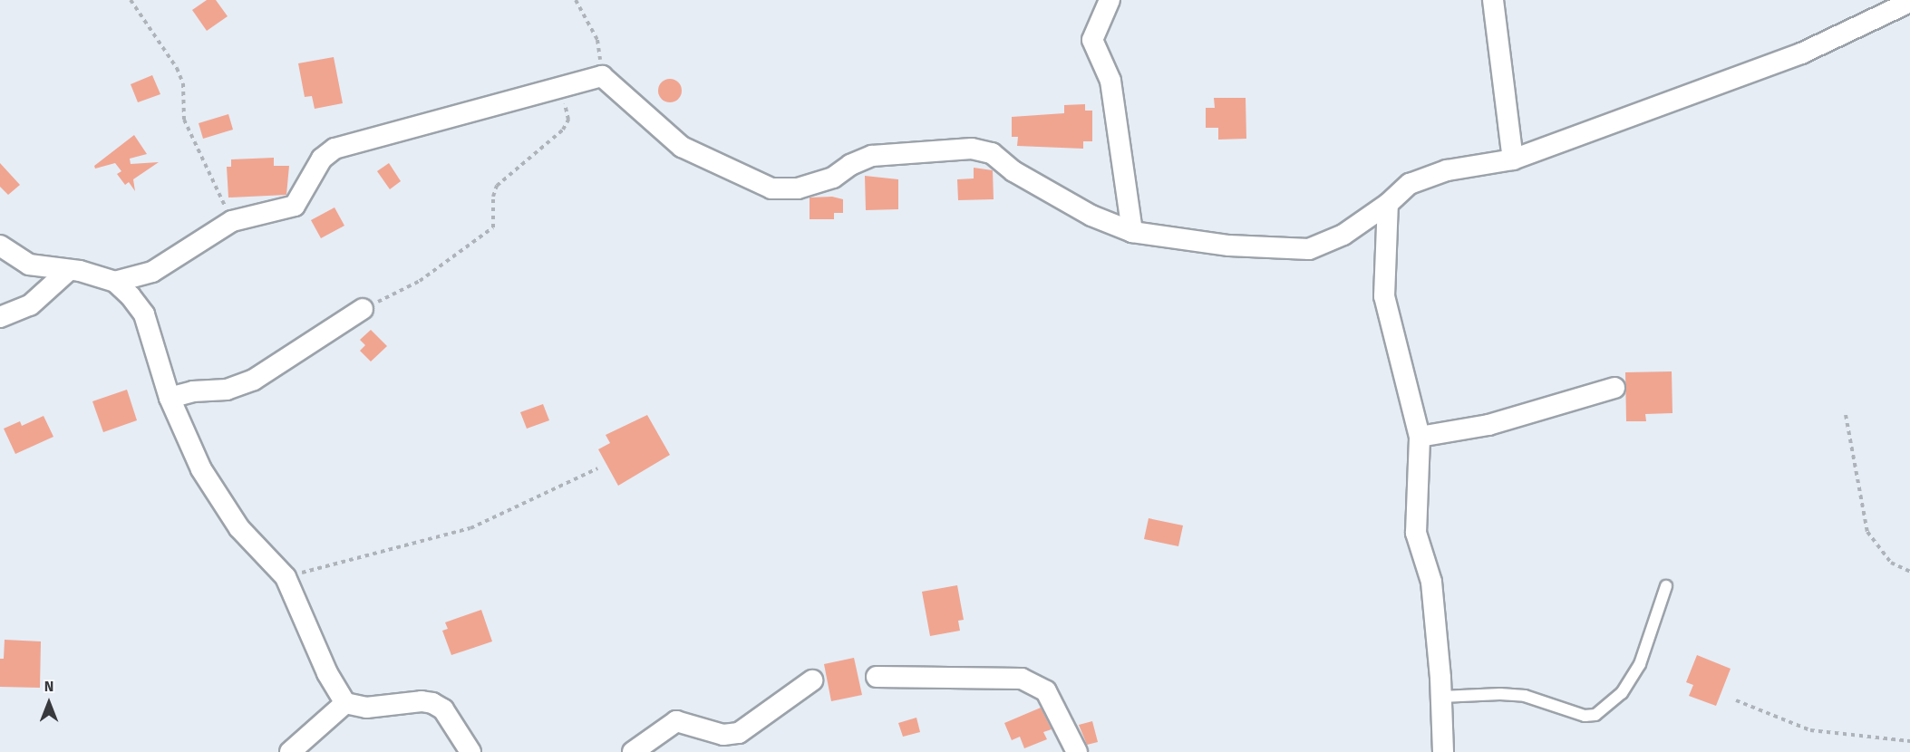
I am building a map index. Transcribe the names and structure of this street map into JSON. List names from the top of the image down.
{
  "north": "top"
}
